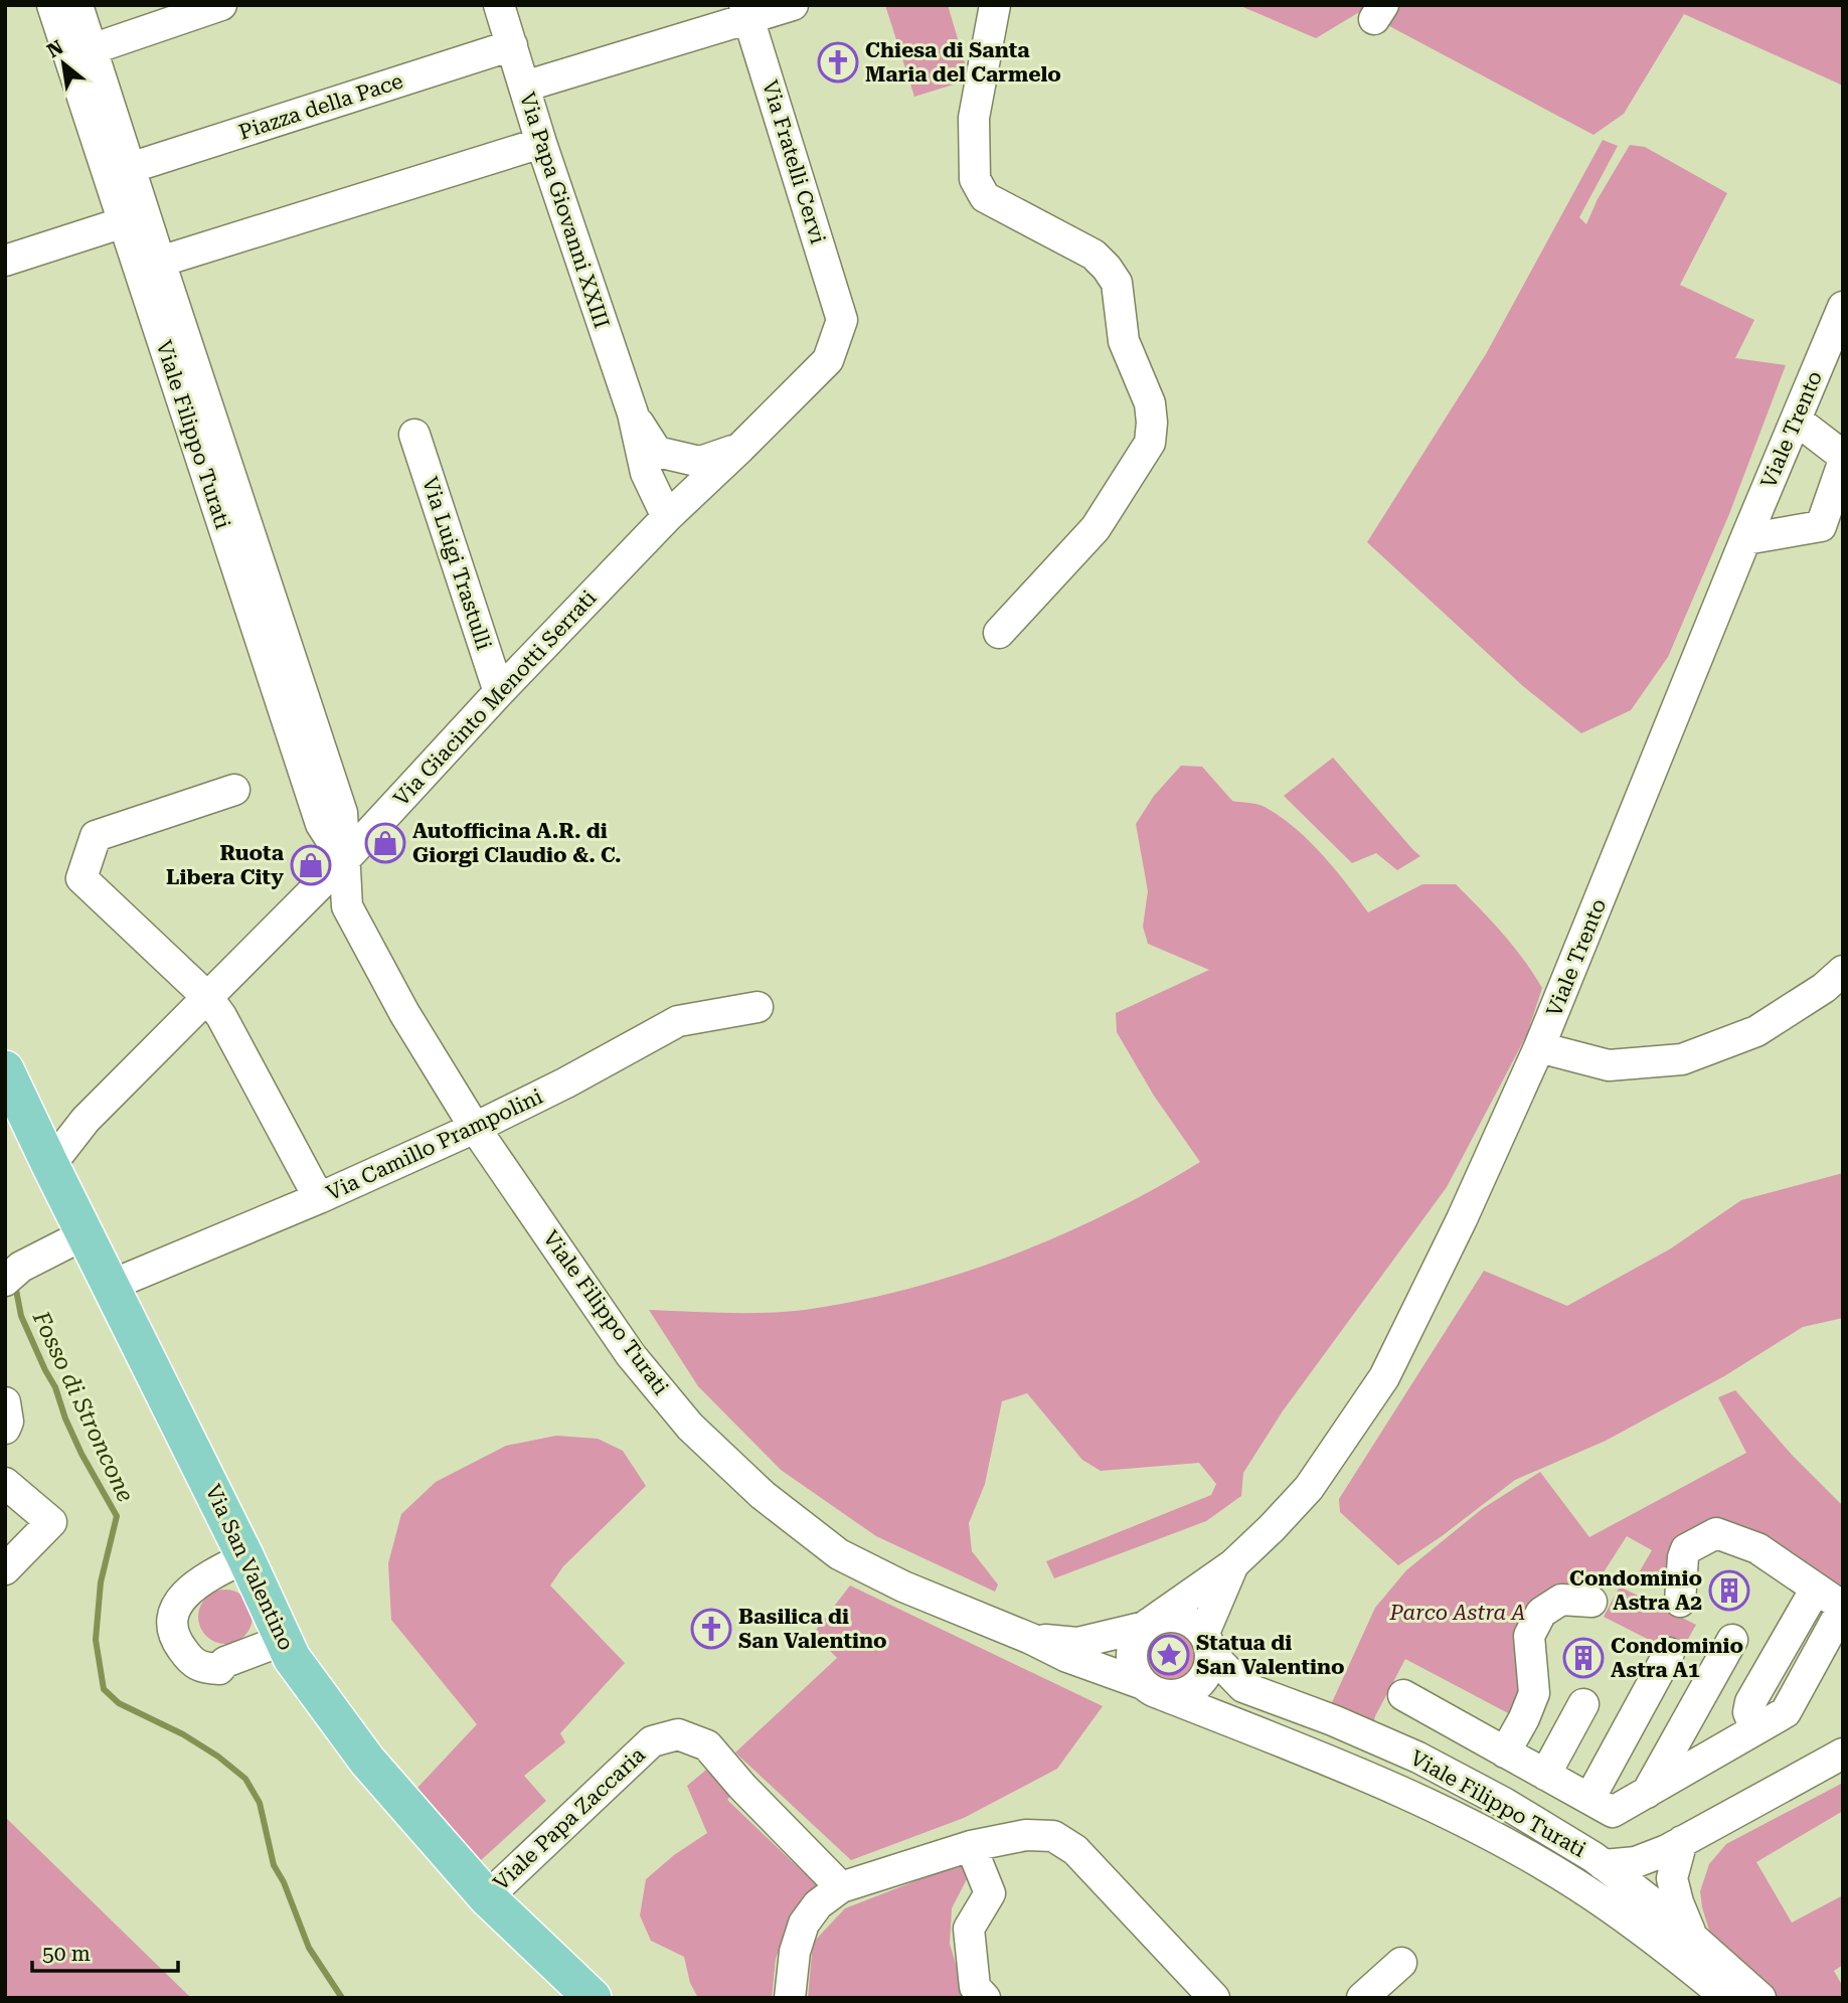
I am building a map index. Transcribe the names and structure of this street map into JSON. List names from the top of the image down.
{
  "streets": {
    "main road": ["Via San Valentino"],
    "street": [
      "Piazza della Pace",
      "Via Fratelli Cervi",
      "Via Papa Giovanni XXIII",
      "Viale Trento",
      "Viale Filippo Turati",
      "Via Luigi Trastulli",
      "Via Giacinto Menotti Serrati",
      "Via Camillo Prampolini",
      "Viale Papa Zaccaria"
    ]
  },
  "crossings": [
    ["Piazza della Pace", "Via Papa Giovanni XXIII"],
    ["Piazza della Pace", "Viale Filippo Turati"],
    ["Via Fratelli Cervi", "Via Giacinto Menotti Serrati"],
    ["Via Papa Giovanni XXIII", "Via Giacinto Menotti Serrati"],
    ["Viale Trento", "Viale Filippo Turati"],
    ["Viale Filippo Turati", "Via Giacinto Menotti Serrati"],
    ["Viale Filippo Turati", "Via Camillo Prampolini"],
    ["Via Luigi Trastulli", "Via Giacinto Menotti Serrati"],
    ["Via Giacinto Menotti Serrati", "Via San Valentino"],
    ["Via Camillo Prampolini", "Via San Valentino"],
    ["Via San Valentino", "Viale Papa Zaccaria"]
  ],
  "water": ["Fosso di Stroncone"],
  "parks": ["Parco Astra A"],
  "places": {
    "church": ["Chiesa di Santa Maria del Carmelo", "Basilica di San Valentino"],
    "shop": ["Autofficina A.R. di Giorgi Claudio &. C.", "Ruota Libera City"],
    "building": ["Condominio Astra A2", "Condominio Astra A1"],
    "place": ["Statua di San Valentino"]
  },
  "scale_bar": "50 m",
  "north": "top left"
}
